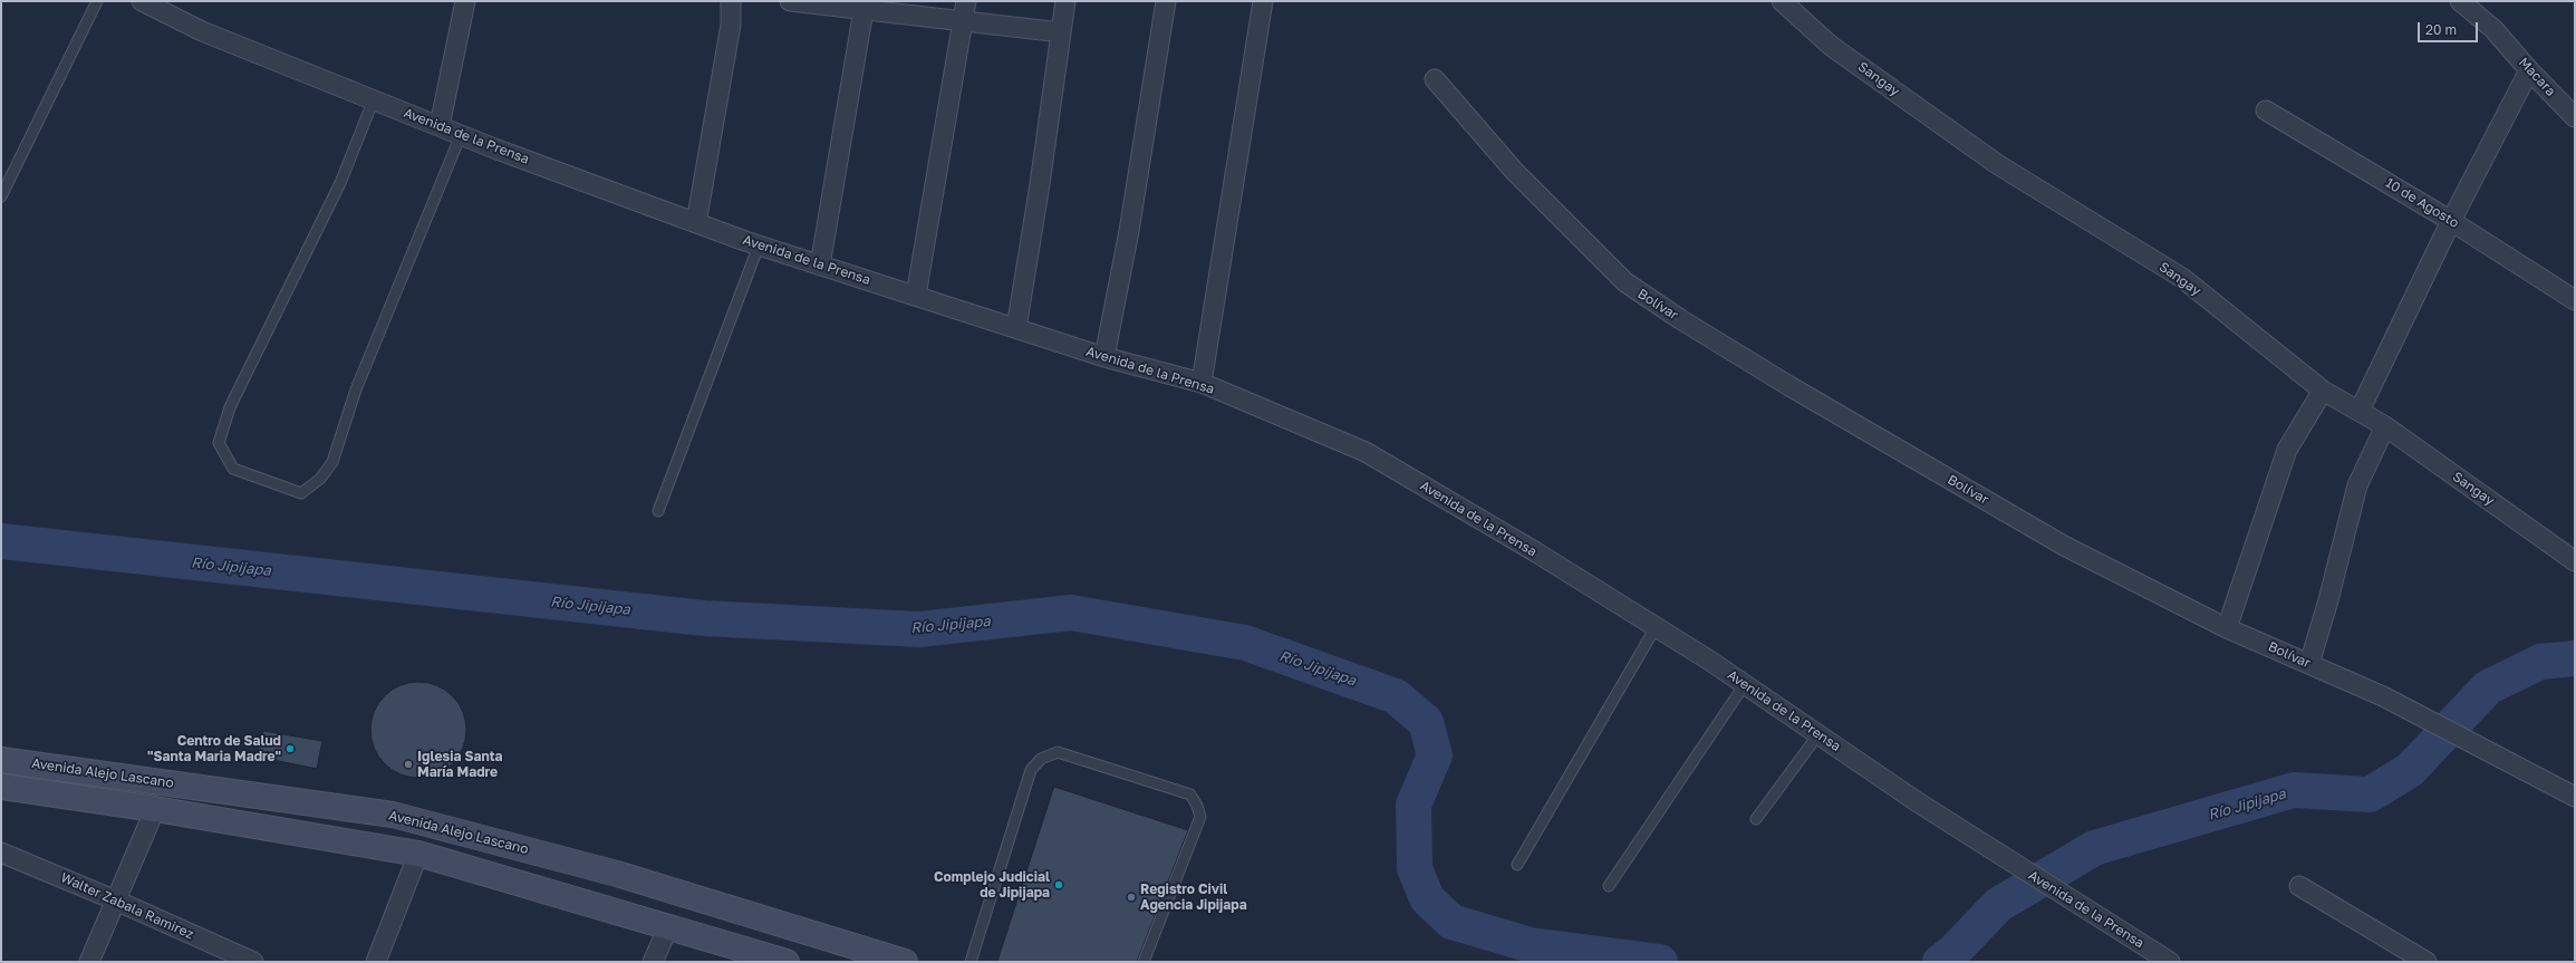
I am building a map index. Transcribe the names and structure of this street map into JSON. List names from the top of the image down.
{
  "streets": {
    "main road": ["Avenida Alejo Lascano"],
    "street": [
      "Macara",
      "Sangay",
      "Avenida de la Prensa",
      "10 de Agosto",
      "Bolívar",
      "Walter Zabala Ramirez"
    ]
  },
  "water": ["Río Jipijapa"],
  "places": [
    "Centro de Salud \"Santa Maria Madre\"",
    "Iglesia Santa María Madre",
    "Complejo Judicial de Jipijapa",
    "Registro Civil Agencia Jipijapa"
  ],
  "scale_bar": "20 m"
}
